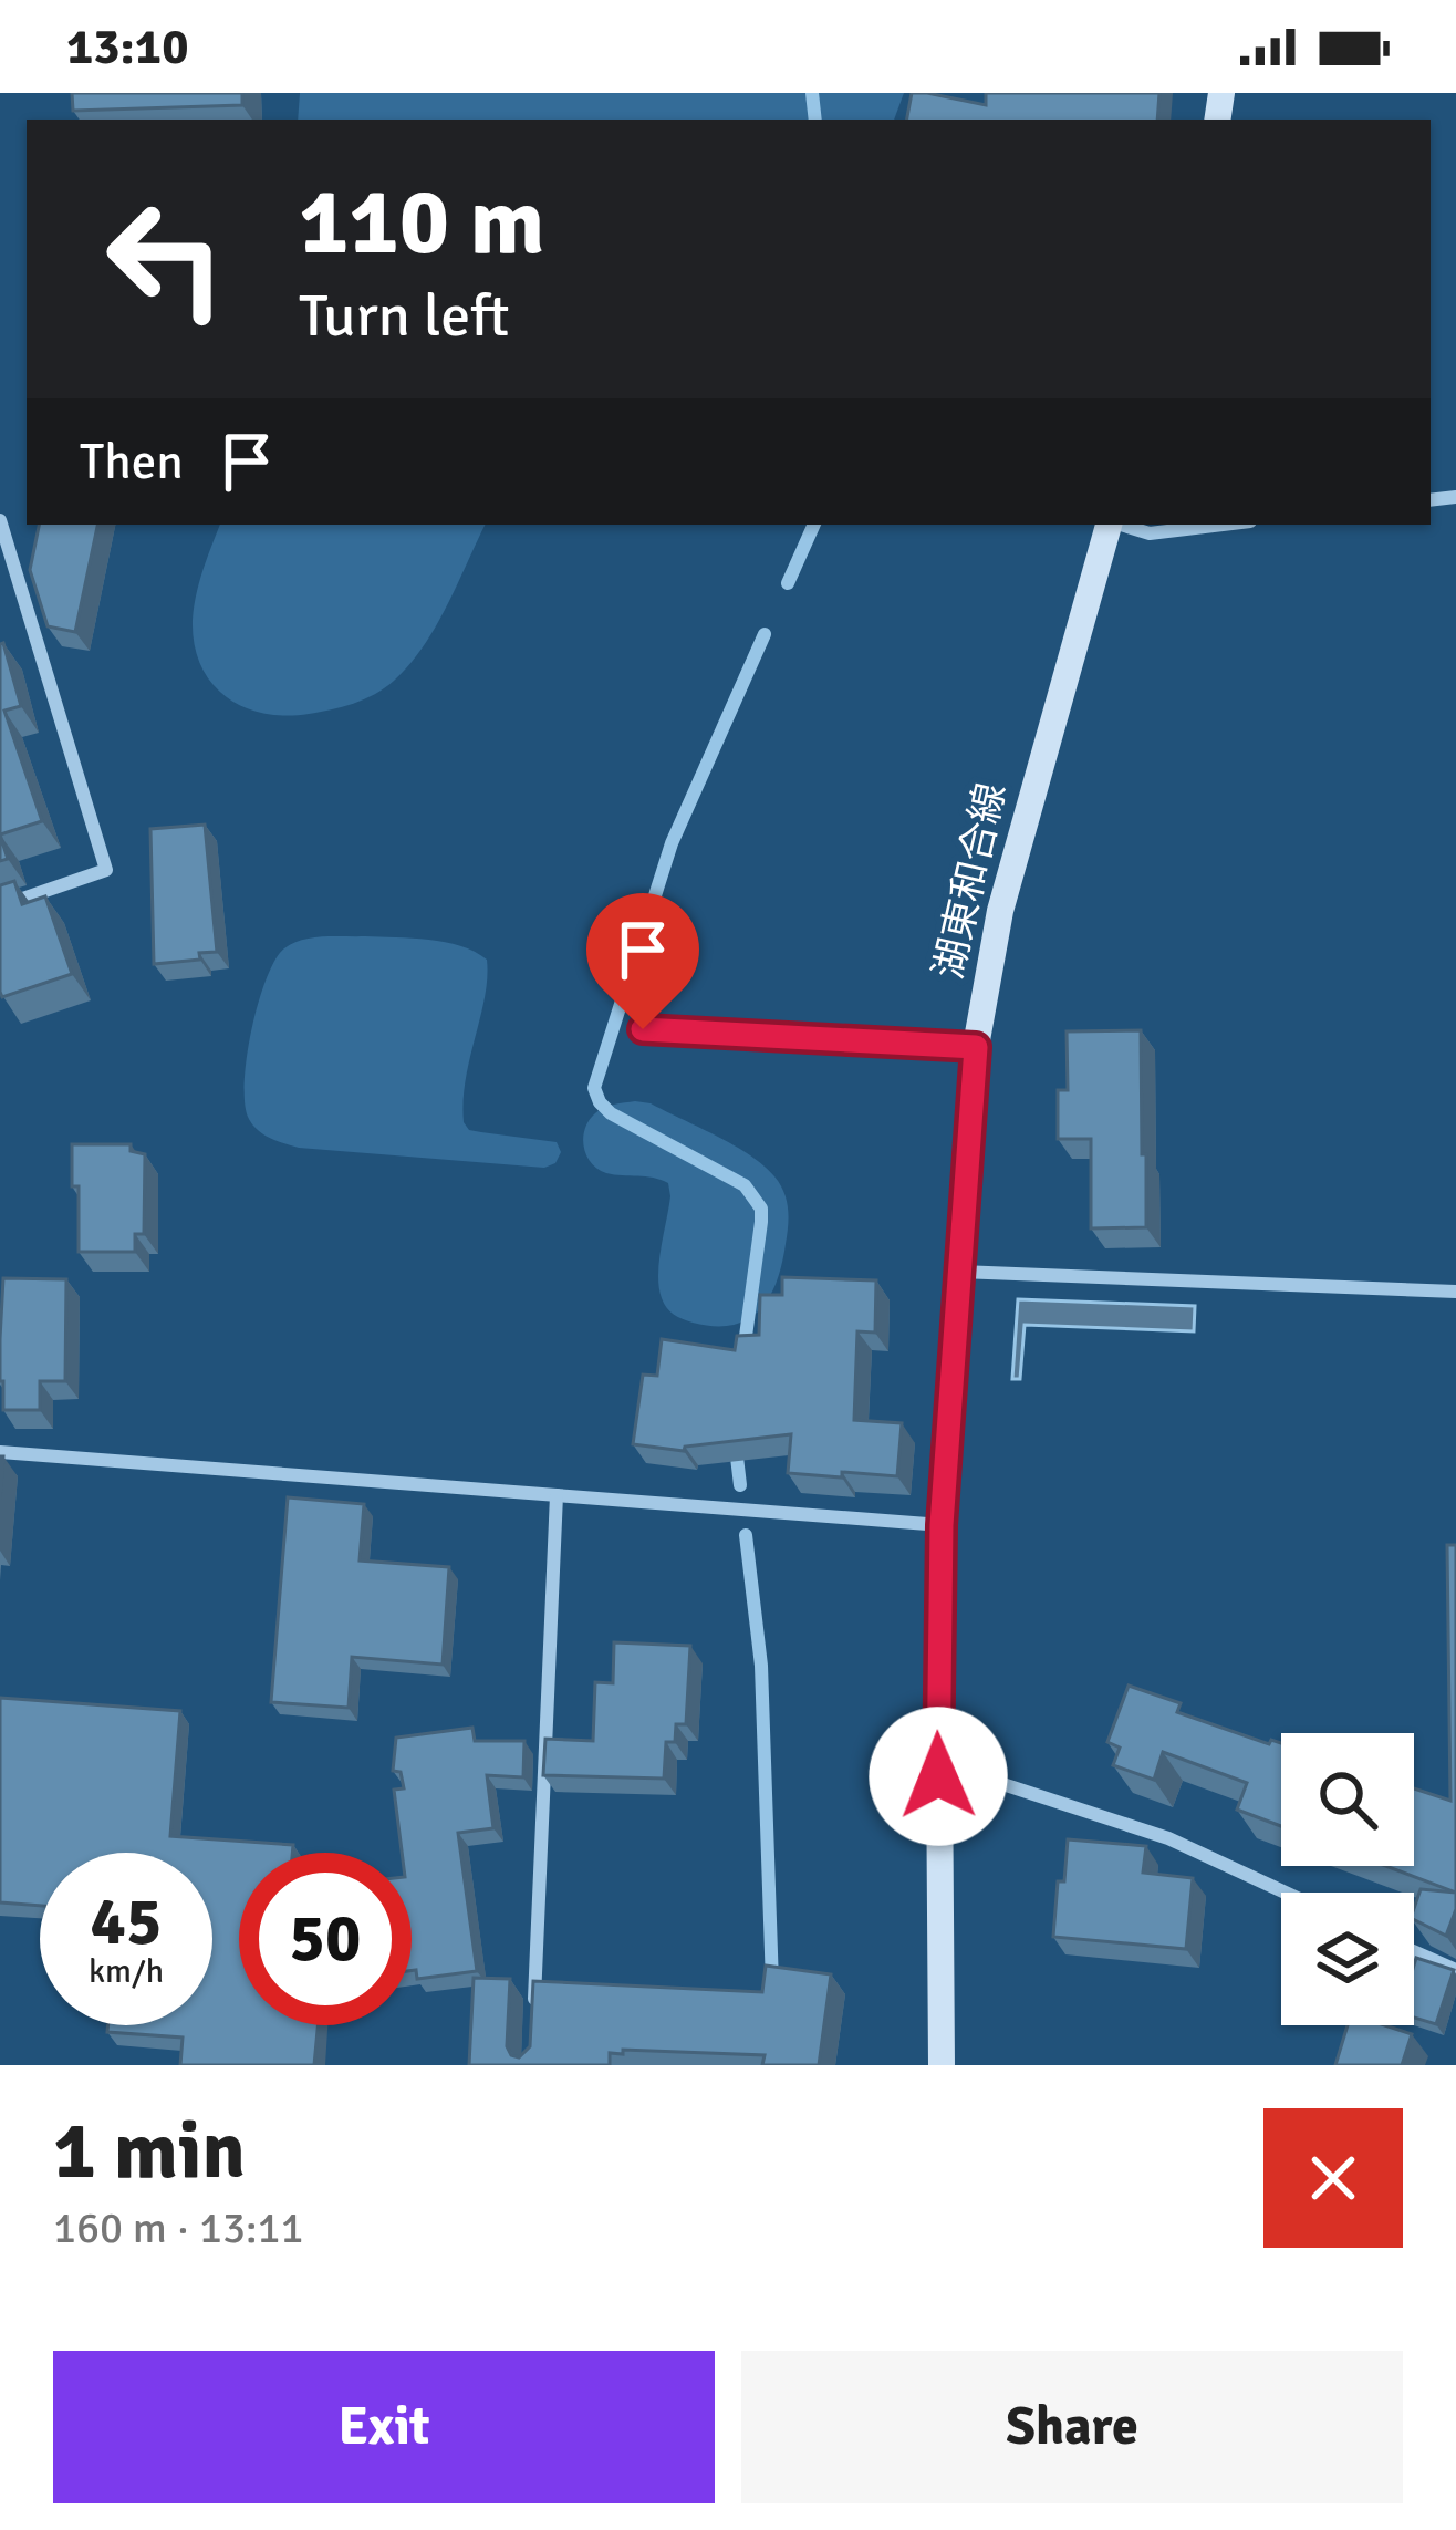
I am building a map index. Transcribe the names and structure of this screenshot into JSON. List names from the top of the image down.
{
  "streets": {
    "main road": ["湖東和合線"]
  },
  "page": {
    "status": "13:10",
    "turn": ["110 m", "Turn left"],
    "then": "Then",
    "speed": "45 km/h",
    "limit": "50",
    "heading": ["1 min", "160 m · 13:11"],
    "buttons": ["Exit", "Share"]
  }
}
